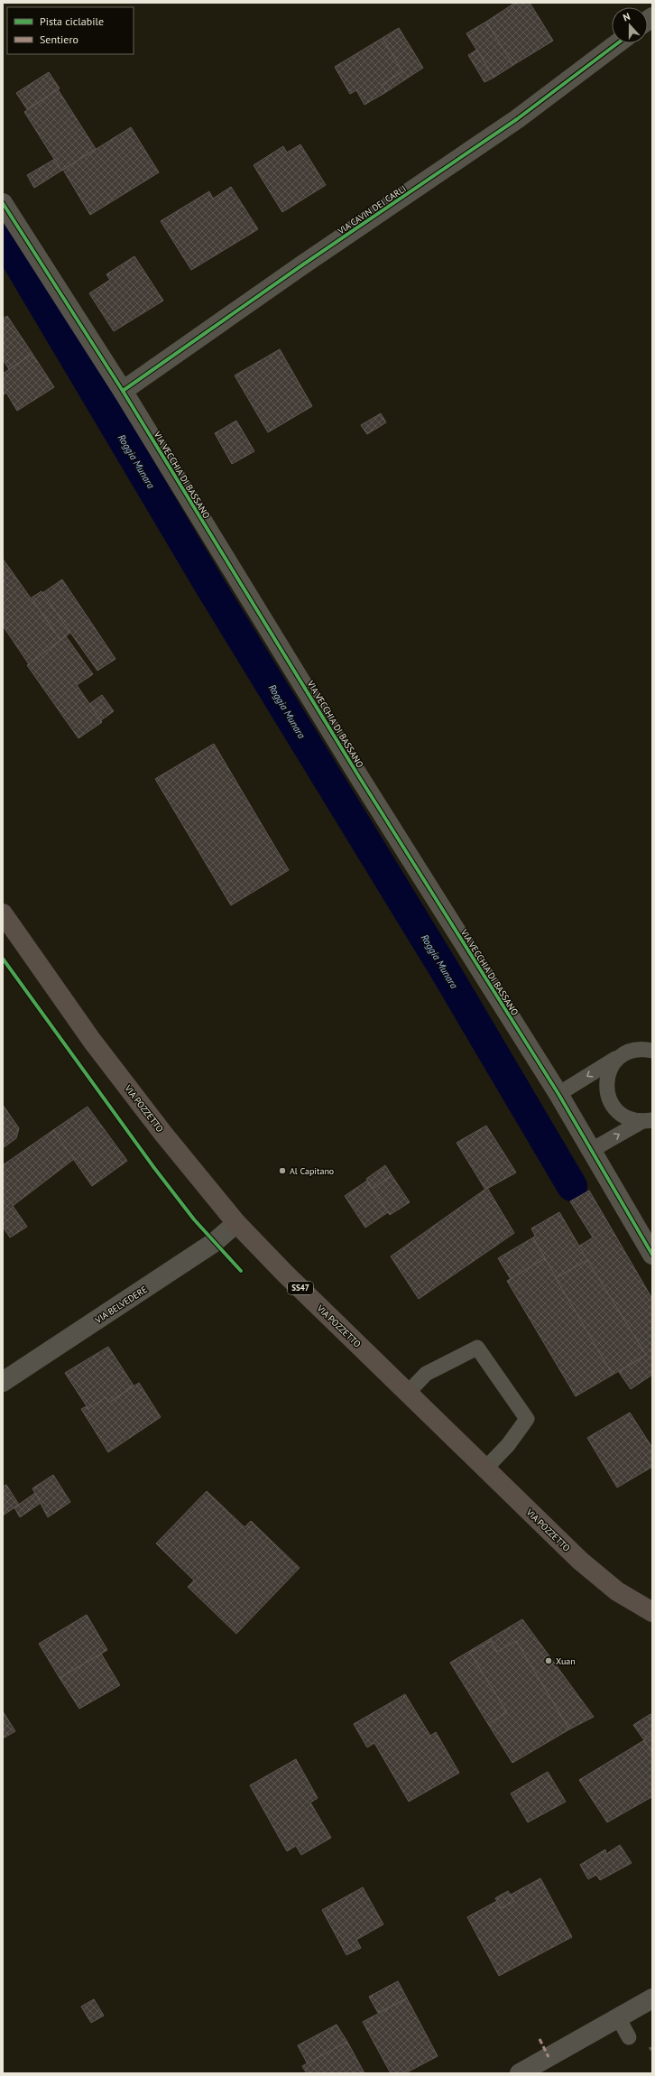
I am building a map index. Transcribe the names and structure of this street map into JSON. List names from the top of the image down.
{
  "streets": {
    "main road": ["VIA POZZETTO", "SS47"],
    "street": ["VIA CAVIN DEI CARLI", "VIA VECCHIA DI BASSANO", "VIA BELVEDERE"]
  },
  "crossings": [
    ["VIA CAVIN DEI CARLI", "VIA VECCHIA DI BASSANO"],
    ["VIA POZZETTO", "VIA BELVEDERE"]
  ],
  "water": ["Roggia Munara"],
  "places": ["Al Capitano", "Xuan"],
  "legend": ["Pista ciclabile", "Sentiero"],
  "north": "top"
}
